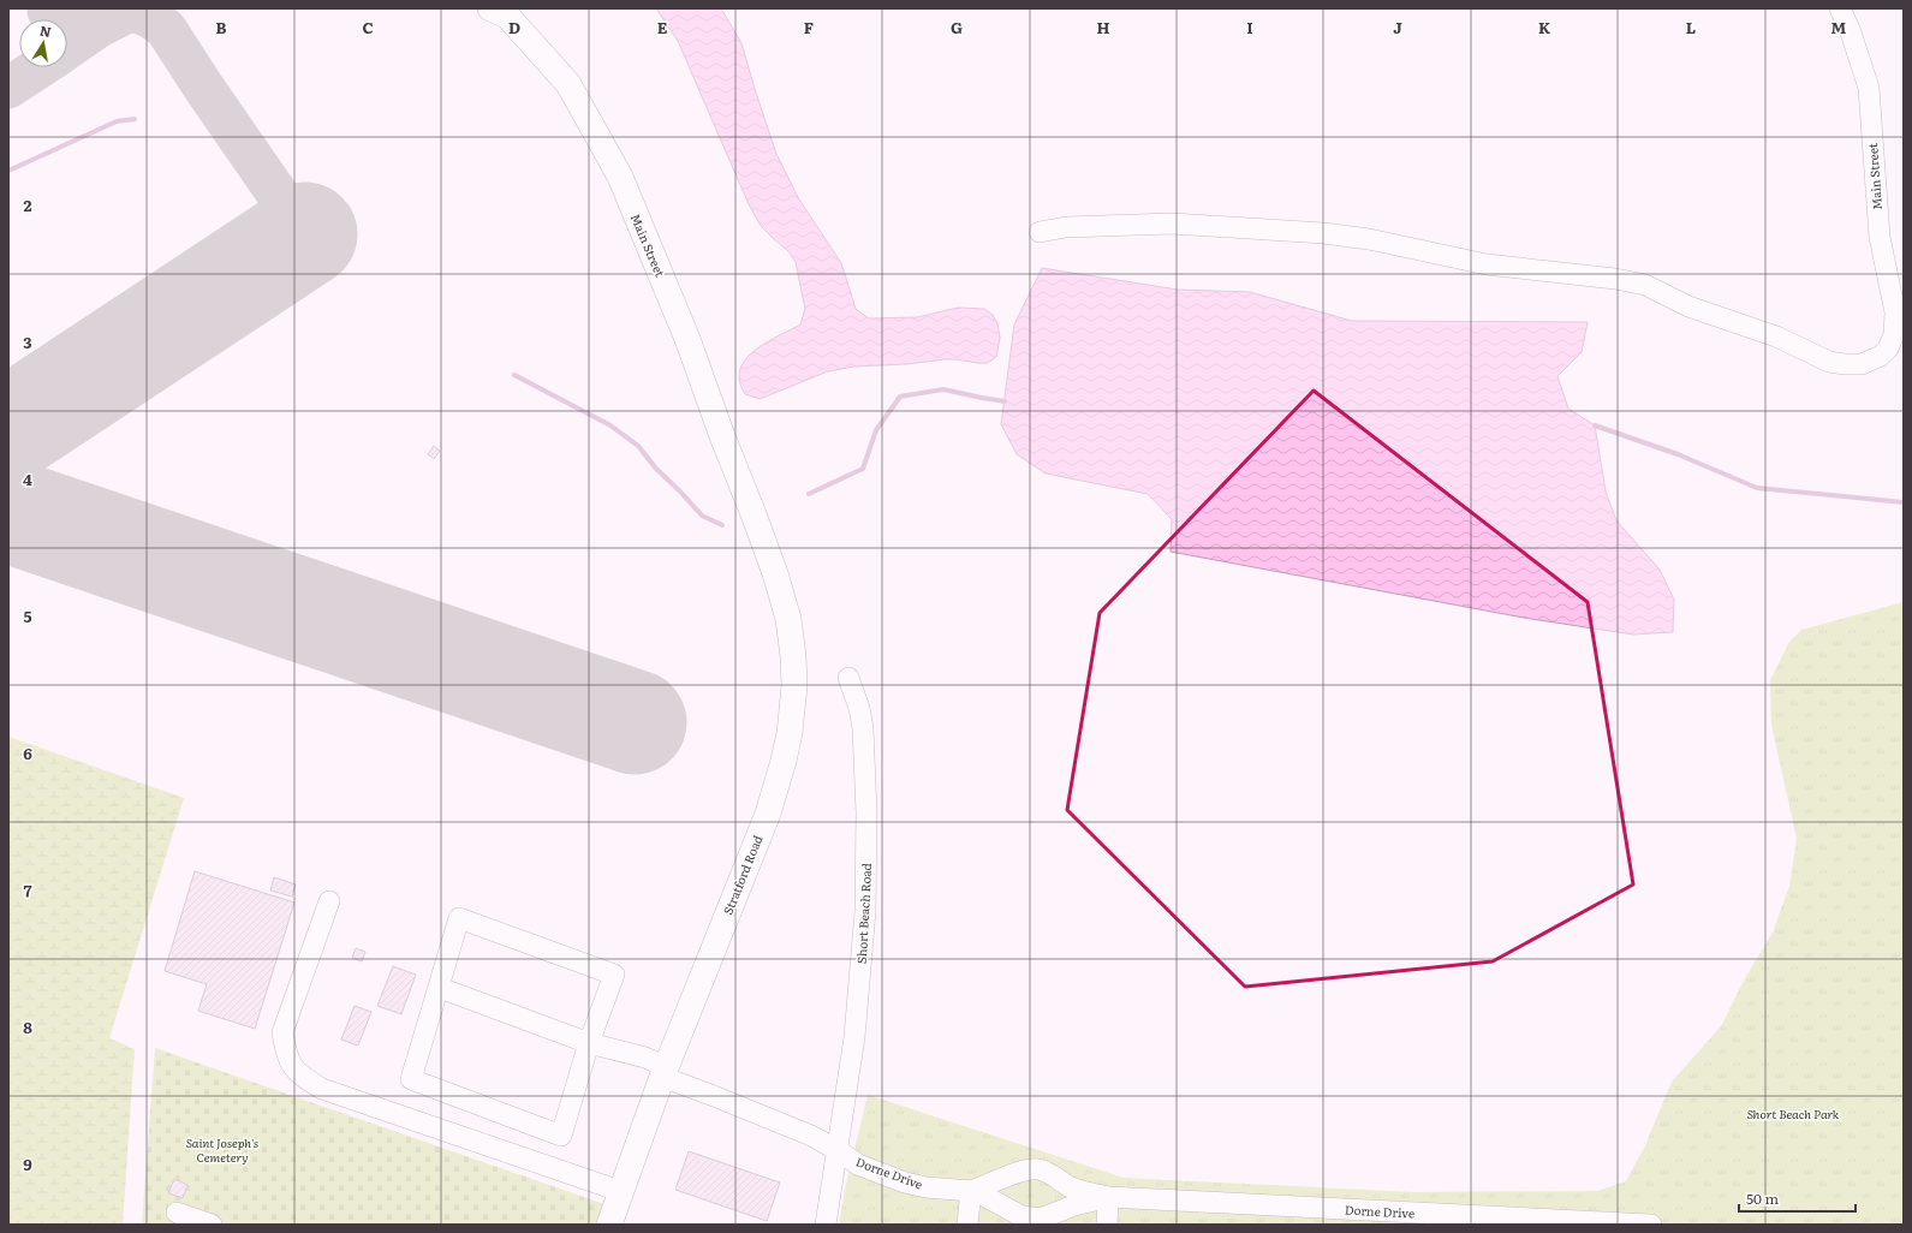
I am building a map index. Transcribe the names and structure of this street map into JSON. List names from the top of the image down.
{
  "streets": {
    "main road": ["Main Street", "Stratford Road"],
    "street": ["Short Beach Road", "Dorne Drive"]
  },
  "crossings": [
    ["Main Street", "Stratford Road"],
    ["Short Beach Road", "Dorne Drive"]
  ],
  "parks": ["Short Beach Park", "Saint Joseph's Cemetery"],
  "scale_bar": "50 m",
  "north": "top",
  "grid": {
    "columns": [
      "B",
      "C",
      "D",
      "E",
      "F",
      "G",
      "H",
      "I",
      "J",
      "K",
      "L",
      "M"
    ],
    "rows": [
      "2",
      "3",
      "4",
      "5",
      "6",
      "7",
      "8",
      "9"
    ]
  }
}
